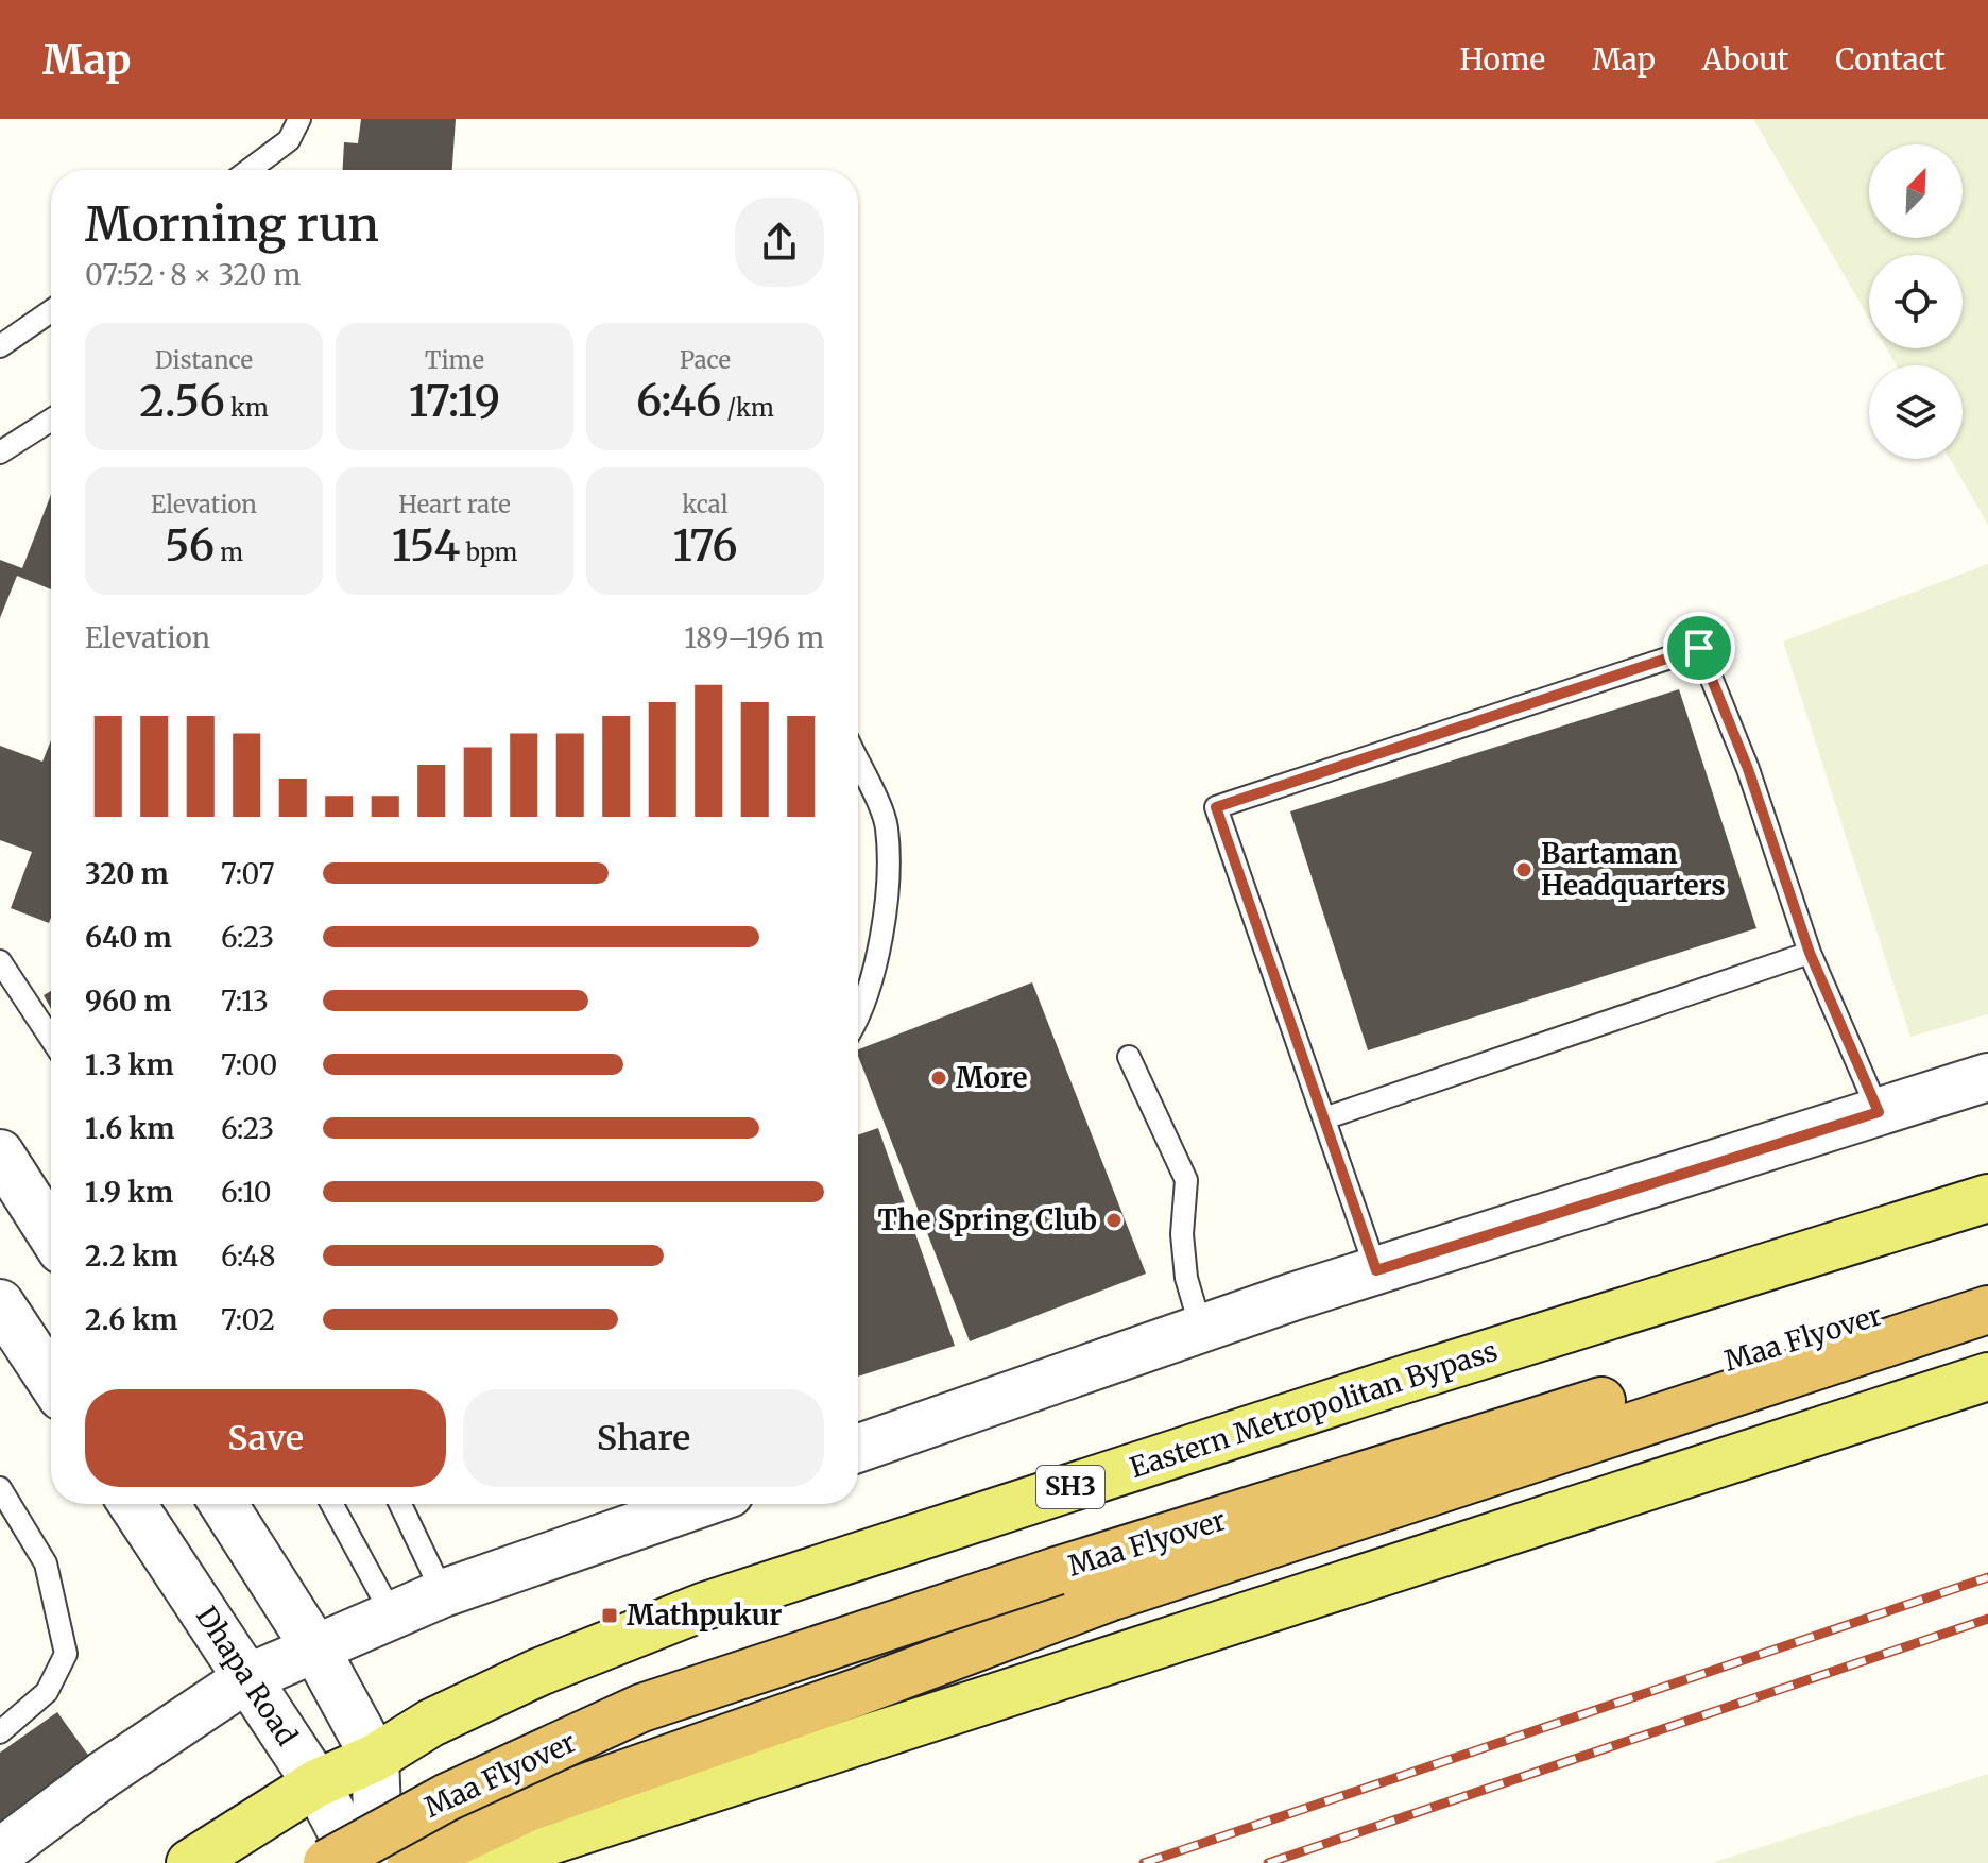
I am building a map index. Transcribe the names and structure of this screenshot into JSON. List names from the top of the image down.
{
  "streets": {
    "highway": ["Maa Flyover"],
    "main road": ["Eastern Metropolitan Bypass", "SH3"],
    "street": ["Dhapa Road"]
  },
  "crossings": [
    ["Eastern Metropolitan Bypass", "Dhapa Road"]
  ],
  "places": {
    "other": ["Bartaman Headquarters", "More", "The Spring Club"],
    "transit": ["Mathpukur"]
  },
  "north": "top right",
  "page": {
    "header": "Map",
    "nav": [
      "Home",
      "Map",
      "About",
      "Contact"
    ],
    "heading": ["Morning run", "07:52 · 8 × 320 m"],
    "stats": [
      ["Distance", "2.56 km"],
      ["Time", "17:19"],
      ["Pace", "6:46 /km"],
      ["Elevation", "56 m"],
      ["Heart rate", "154 bpm"],
      ["kcal", "176"]
    ],
    "chart": ["Elevation", "189–196 m"],
    "list": [
      {
        "name": "320 m",
        "note": "7:07"
      },
      {
        "name": "640 m",
        "note": "6:23"
      },
      {
        "name": "960 m",
        "note": "7:13"
      },
      {
        "name": "1.3 km",
        "note": "7:00"
      },
      {
        "name": "1.6 km",
        "note": "6:23"
      },
      {
        "name": "1.9 km",
        "note": "6:10"
      },
      {
        "name": "2.2 km",
        "note": "6:48"
      },
      {
        "name": "2.6 km",
        "note": "7:02"
      }
    ],
    "buttons": ["Save", "Share"]
  }
}
